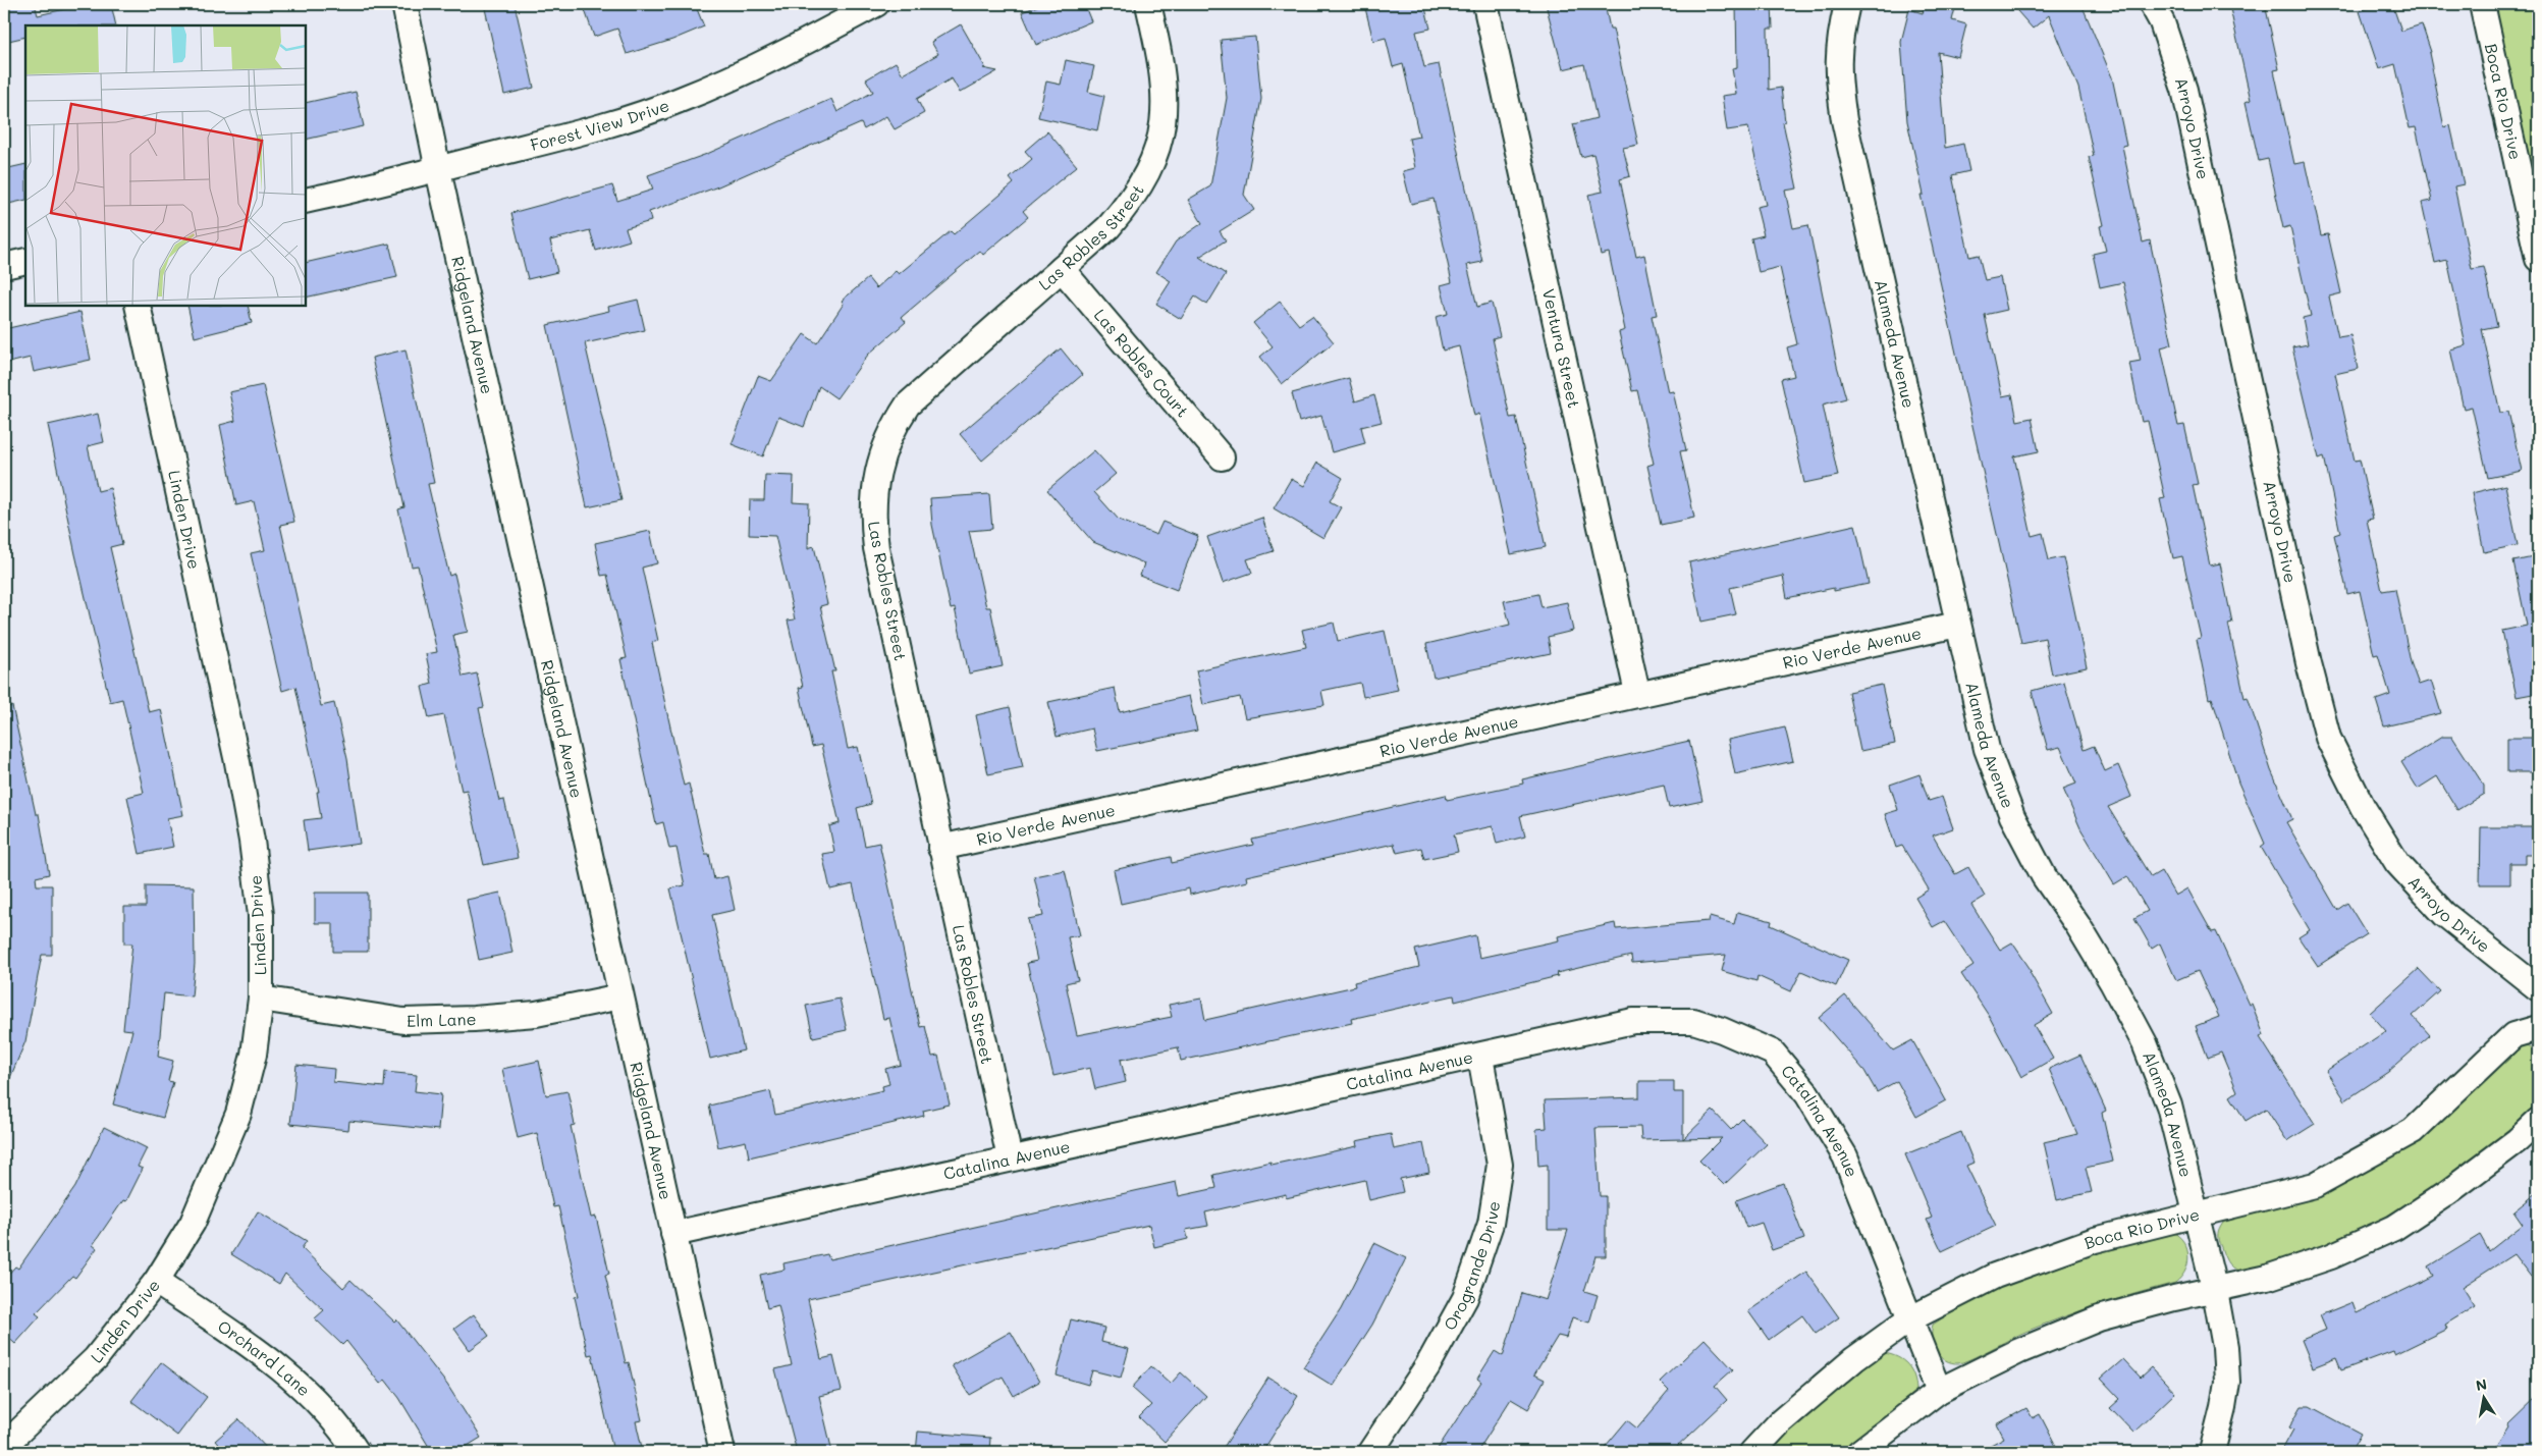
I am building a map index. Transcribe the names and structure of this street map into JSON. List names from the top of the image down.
{
  "streets": {
    "street": [
      "Boca Rio Drive",
      "Forest View Drive",
      "Arroyo Drive",
      "Las Robles Street",
      "Ridgeland Avenue",
      "Alameda Avenue",
      "Ventura Street",
      "Las Robles Court",
      "Linden Drive",
      "Rio Verde Avenue",
      "Elm Lane",
      "Catalina Avenue",
      "Orogrande Drive",
      "Orchard Lane"
    ]
  },
  "crossings": [
    ["Boca Rio Drive", "Alameda Avenue"],
    ["Boca Rio Drive", "Catalina Avenue"],
    ["Forest View Drive", "Ridgeland Avenue"],
    ["Las Robles Street", "Las Robles Court"],
    ["Las Robles Street", "Rio Verde Avenue"],
    ["Las Robles Street", "Catalina Avenue"],
    ["Ridgeland Avenue", "Elm Lane"],
    ["Ridgeland Avenue", "Catalina Avenue"],
    ["Alameda Avenue", "Rio Verde Avenue"],
    ["Ventura Street", "Rio Verde Avenue"],
    ["Linden Drive", "Elm Lane"],
    ["Linden Drive", "Orchard Lane"],
    ["Catalina Avenue", "Orogrande Drive"]
  ],
  "north": "top"
}
